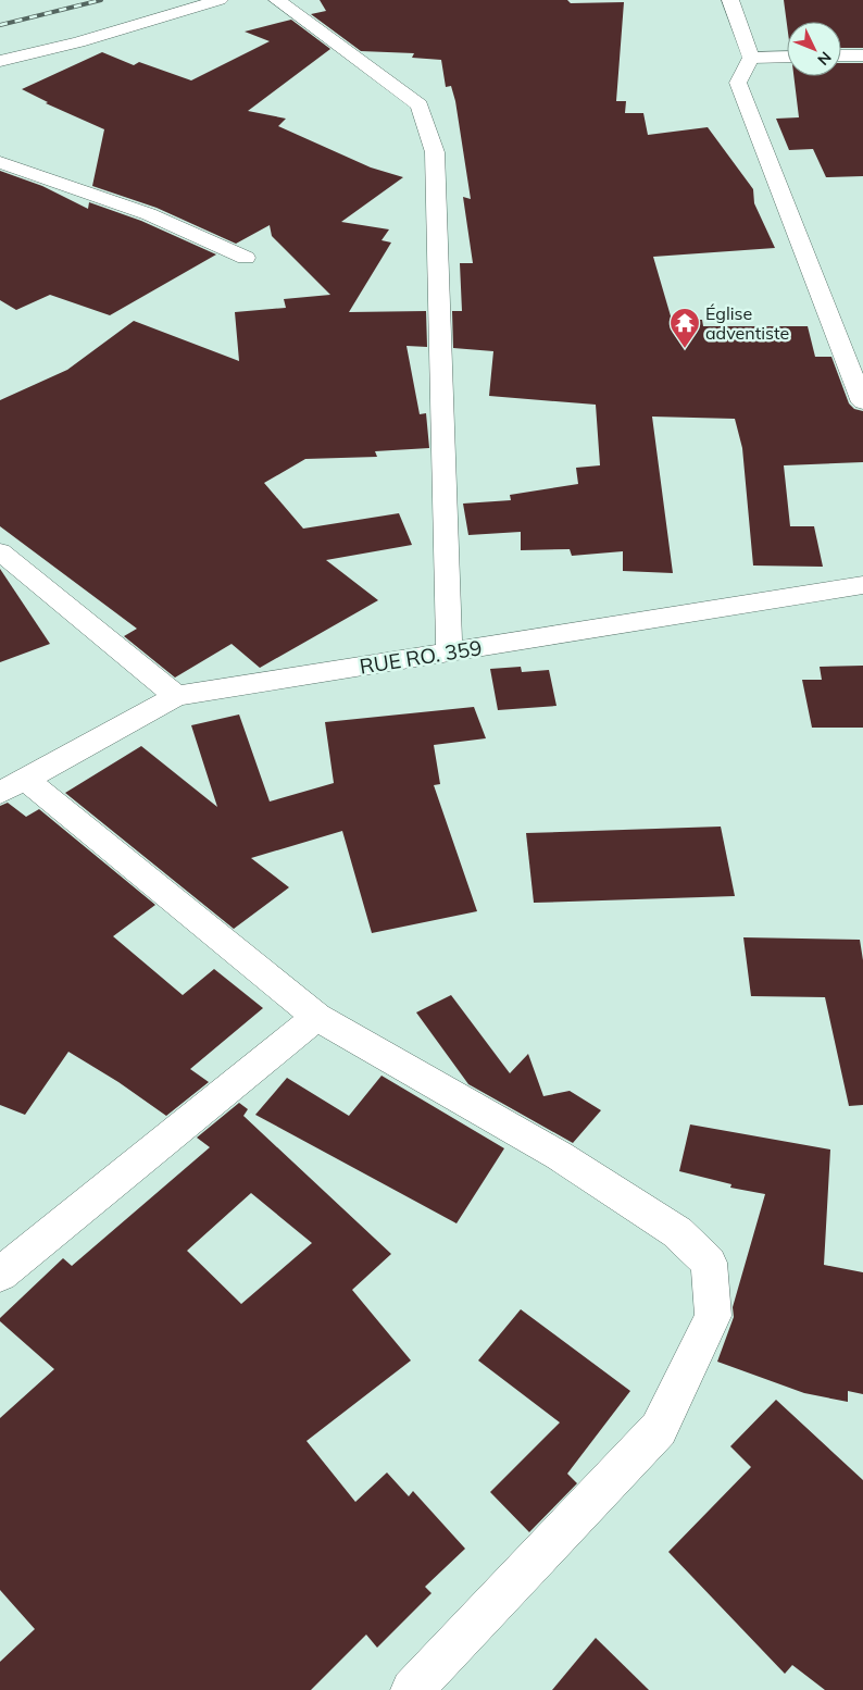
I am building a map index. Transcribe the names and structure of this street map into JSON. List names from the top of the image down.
{
  "streets": {
    "street": ["RUE RO. 359"]
  },
  "places": {
    "temple": ["Église adventiste"]
  },
  "north": "bottom right"
}
